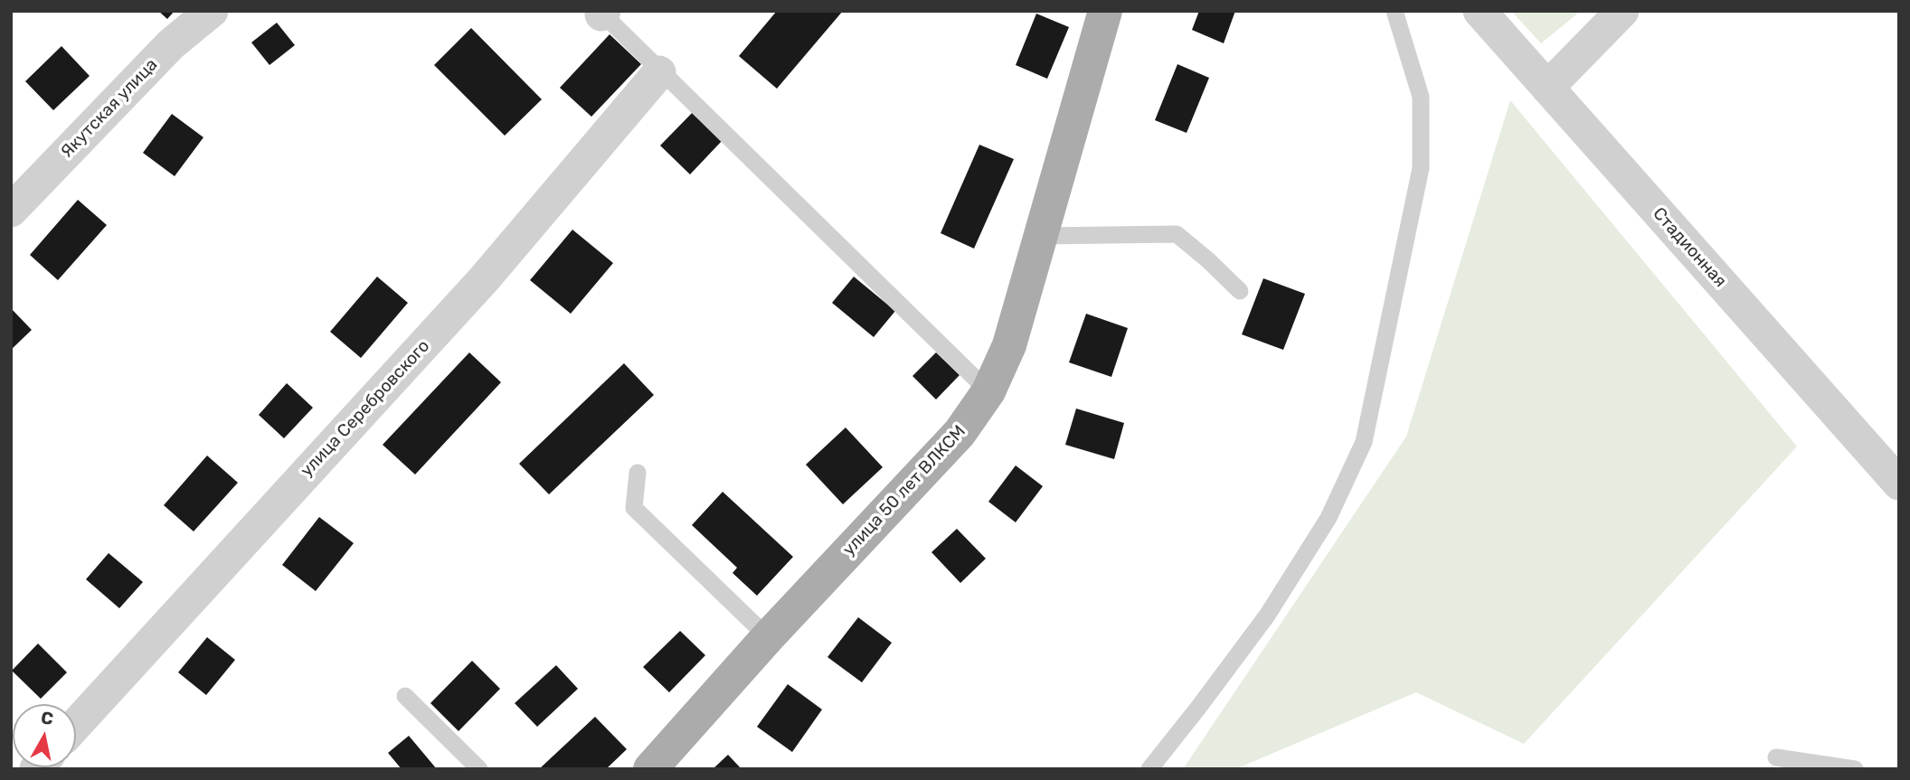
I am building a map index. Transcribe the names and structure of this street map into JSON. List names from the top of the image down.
{
  "streets": {
    "main road": ["улица 50 лет ВЛКСМ"],
    "street": ["Якутская улица", "Стадионная", "улица Серебровского"]
  },
  "north": "top"
}
